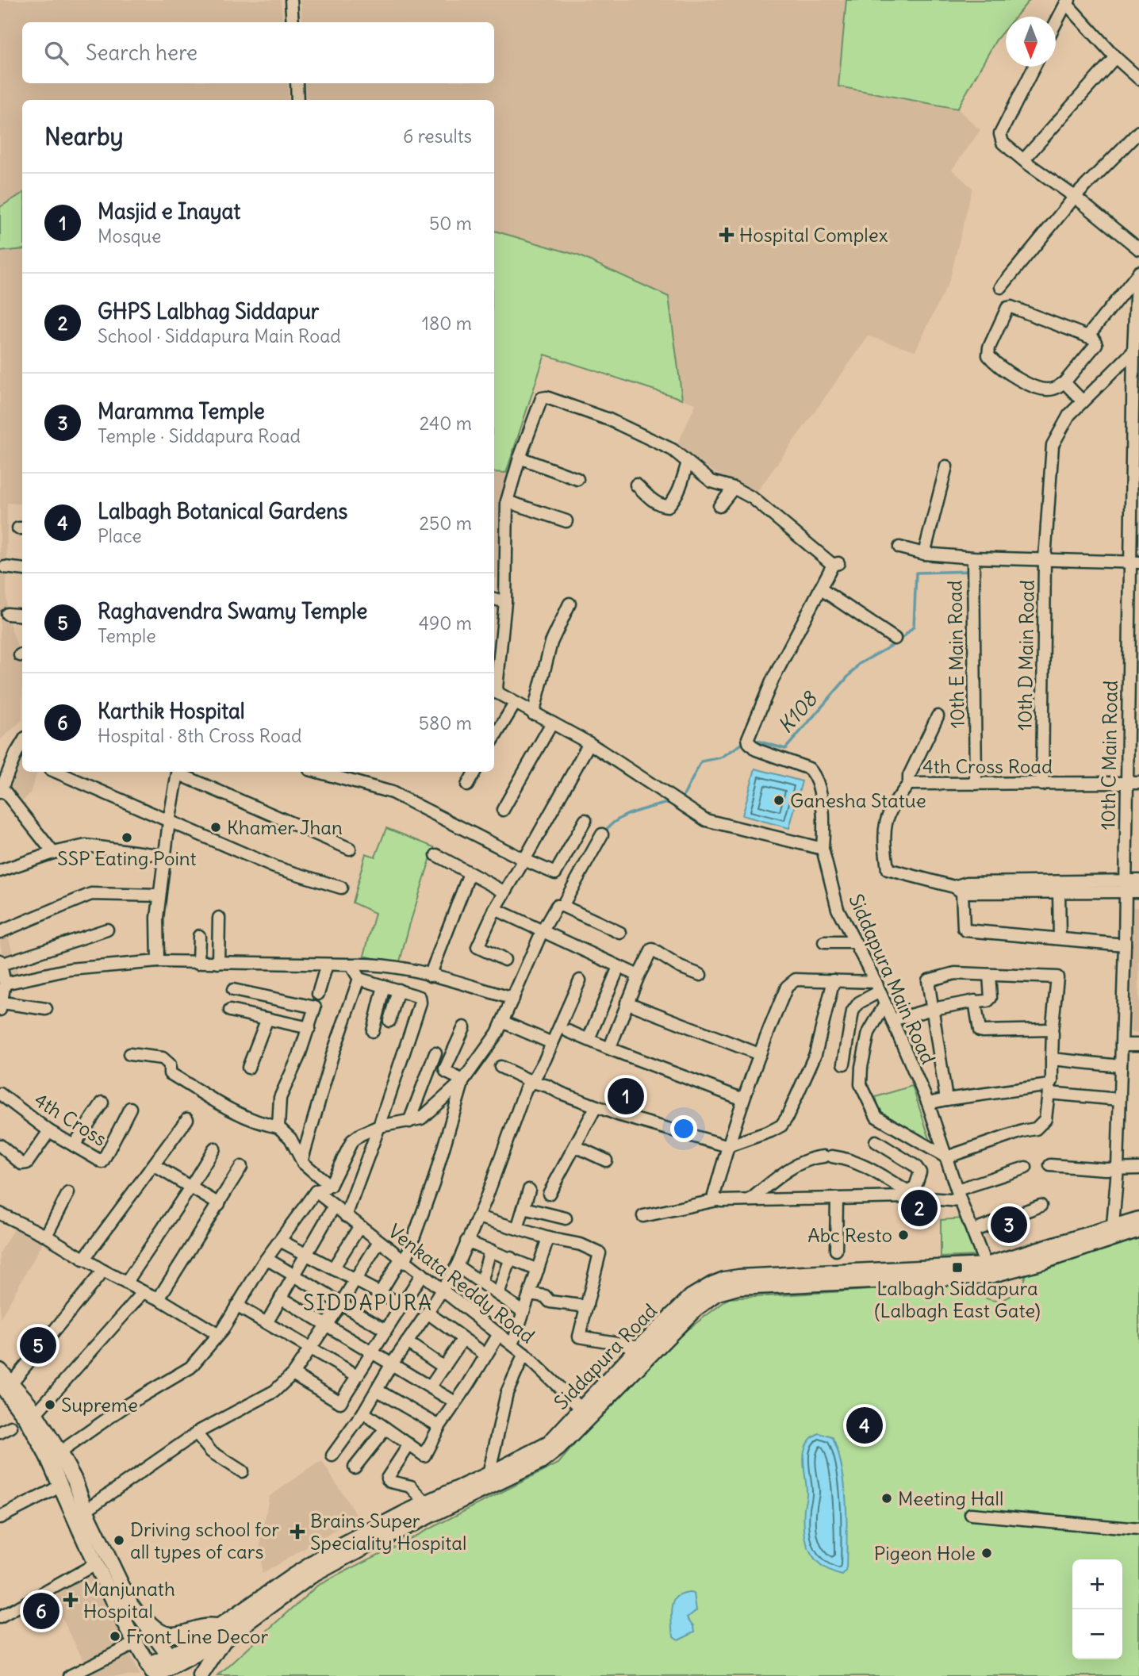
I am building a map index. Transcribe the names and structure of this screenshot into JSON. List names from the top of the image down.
{
  "streets": {
    "main road": ["Siddapura Road"],
    "street": [
      "10th E Main Road",
      "10th D Main Road",
      "10th C Main Road",
      "4th Cross Road",
      "Siddapura Main Road",
      "4th Cross",
      "Venkata Reddy Road"
    ]
  },
  "crossings": [
    ["10th E Main Road", "4th Cross Road"],
    ["10th D Main Road", "10th C Main Road"],
    ["10th D Main Road", "4th Cross Road"],
    ["10th C Main Road", "4th Cross Road"],
    ["10th C Main Road", "Siddapura Road"],
    ["Siddapura Main Road", "Siddapura Road"],
    ["Venkata Reddy Road", "Siddapura Road"]
  ],
  "districts": ["SIDDAPURA"],
  "water": ["K108"],
  "places": {
    "health": ["Hospital Complex", "Brains Super Speciality Hospital", "Manjunath Hospital"],
    "other": [
      "Ganesha Statue",
      "Khamer Jhan",
      "SSP Eating Point",
      "Abc Resto",
      "Supreme",
      "Meeting Hall",
      "Driving school for all types of cars",
      "Pigeon Hole",
      "Front Line Decor"
    ],
    "transit": ["Lalbagh Siddapura (Lalbagh East Gate)"]
  },
  "north": "bottom",
  "page": {
    "search": "Search here",
    "heading": ["Nearby", "6 results"],
    "list": [
      {
        "mark": "1",
        "name": "Masjid e Inayat",
        "note": "Mosque",
        "value": "50 m"
      },
      {
        "mark": "2",
        "name": "GHPS Lalbhag Siddapur",
        "note": "School · Siddapura Main Road",
        "value": "180 m"
      },
      {
        "mark": "3",
        "name": "Maramma Temple",
        "note": "Temple · Siddapura Road",
        "value": "240 m"
      },
      {
        "mark": "4",
        "name": "Lalbagh Botanical Gardens",
        "note": "Place",
        "value": "250 m"
      },
      {
        "mark": "5",
        "name": "Raghavendra Swamy Temple",
        "note": "Temple",
        "value": "490 m"
      },
      {
        "mark": "6",
        "name": "Karthik Hospital",
        "note": "Hospital · 8th Cross Road",
        "value": "580 m"
      }
    ],
    "pins": [
      "1",
      "2",
      "3",
      "5",
      "4",
      "6"
    ],
    "map_buttons": ["+", "−"]
  }
}
